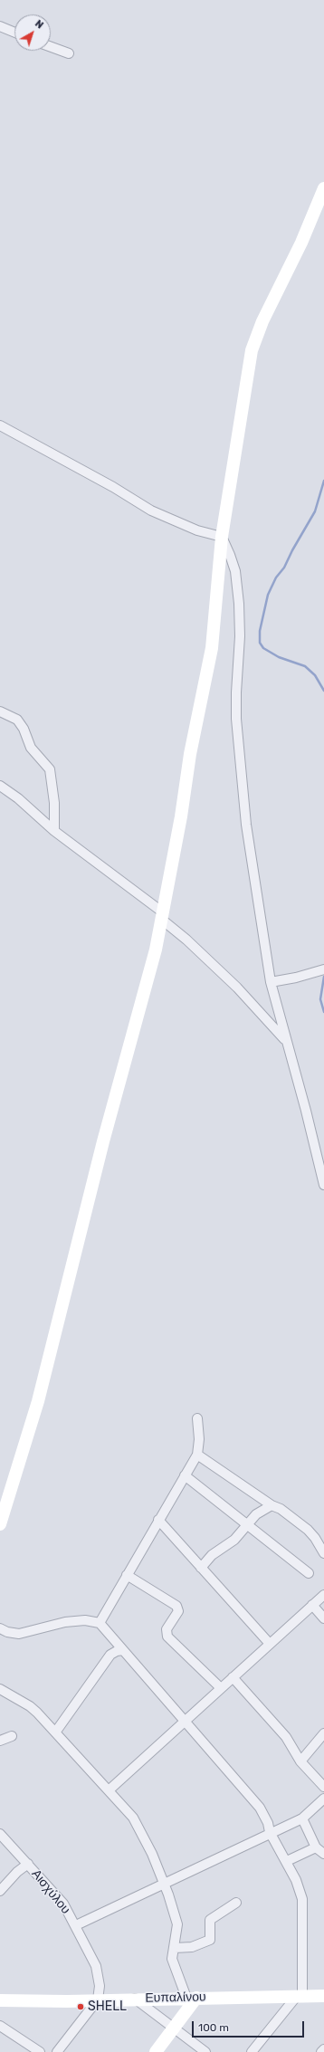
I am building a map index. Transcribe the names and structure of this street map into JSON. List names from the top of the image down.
{
  "streets": {
    "street": ["Αισχύλου", "Ευπαλίνου"]
  },
  "crossings": [
    ["Αισχύλου", "Ευπαλίνου"]
  ],
  "places": ["SHELL"],
  "scale_bar": "100 m",
  "north": "top right"
}
